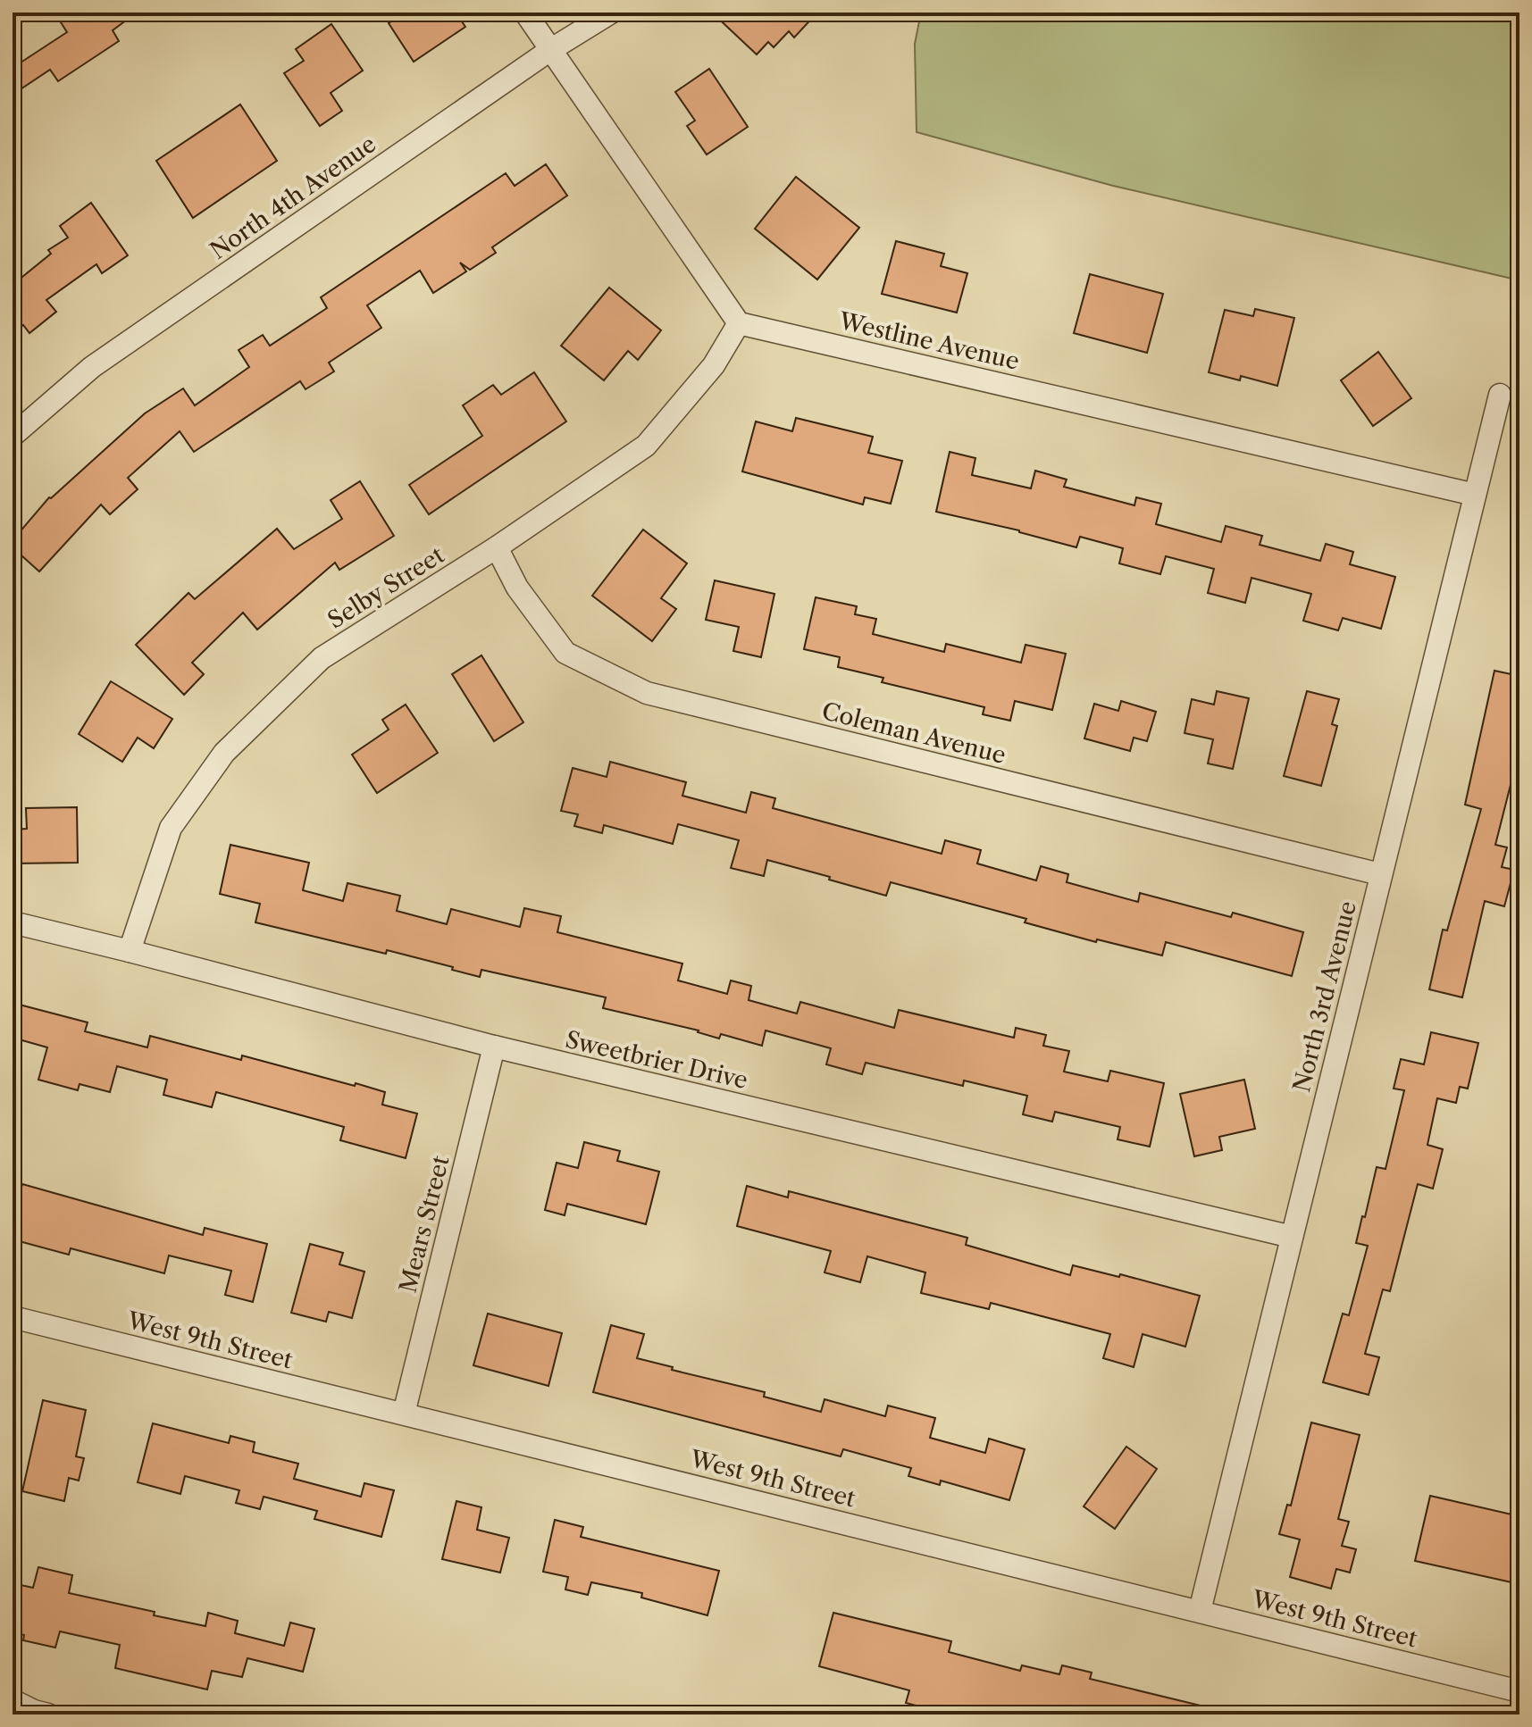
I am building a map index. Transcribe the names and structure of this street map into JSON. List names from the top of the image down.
{
  "streets": {
    "street": [
      "North 4th Avenue",
      "Westline Avenue",
      "Selby Street",
      "Coleman Avenue",
      "North 3rd Avenue",
      "Sweetbrier Drive",
      "Mears Street",
      "West 9th Street"
    ]
  },
  "crossings": [
    ["Westline Avenue", "Selby Street"],
    ["Westline Avenue", "North 3rd Avenue"],
    ["Selby Street", "Coleman Avenue"],
    ["Selby Street", "Sweetbrier Drive"],
    ["Coleman Avenue", "North 3rd Avenue"],
    ["North 3rd Avenue", "Sweetbrier Drive"],
    ["North 3rd Avenue", "West 9th Street"],
    ["Sweetbrier Drive", "Mears Street"],
    ["Mears Street", "West 9th Street"]
  ]
}
